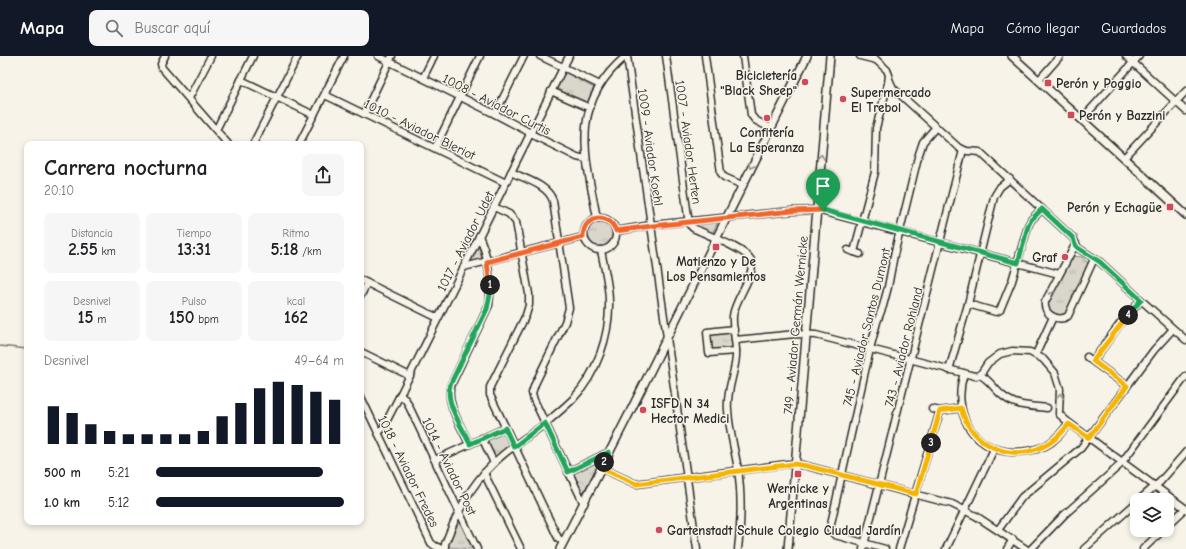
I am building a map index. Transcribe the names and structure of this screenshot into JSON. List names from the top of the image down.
{
  "streets": {
    "street": [
      "1008 - Aviador Curtis",
      "1010 - Aviador Bleriot",
      "1007 - Aviador Herten",
      "1009 - Aviador Koehl",
      "1017 - Aviador Udet",
      "749 - Aviador Germán Wernicke",
      "745 - Aviador Santos Dumont",
      "743 - Aviador Rohland",
      "1014 - Aviador Post",
      "1018 - Aviador Fredes"
    ]
  },
  "crossings": [
    ["1008 - Aviador Curtis", "1017 - Aviador Udet"],
    ["1010 - Aviador Bleriot", "1017 - Aviador Udet"],
    ["1017 - Aviador Udet", "1014 - Aviador Post"],
    ["1017 - Aviador Udet", "1018 - Aviador Fredes"],
    ["745 - Aviador Santos Dumont", "743 - Aviador Rohland"]
  ],
  "places": {
    "other": [
      "Bicicletería \"Black Sheep\"",
      "Supermercado El Trebol",
      "Confitería La Esperanza",
      "Graf",
      "ISFD N 34 Hector Medici",
      "Gartenstadt Schule Colegio Ciudad Jardín"
    ],
    "transit": [
      "Perón y Poggio",
      "Perón y Bazzini",
      "Perón y Echagüe",
      "Matienzo y De Los Pensamientos",
      "Wernicke y Argentinas"
    ]
  },
  "page": {
    "header": "Mapa",
    "search": "Buscar aquí",
    "nav": ["Mapa", "Cómo llegar", "Guardados"],
    "heading": ["Carrera nocturna", "20:10"],
    "stats": [
      ["Distancia", "2.55 km"],
      ["Tiempo", "13:31"],
      ["Ritmo", "5:18 /km"],
      ["Desnivel", "15 m"],
      ["Pulso", "150 bpm"],
      ["kcal", "162"]
    ],
    "pins": [
      "1",
      "4",
      "3",
      "2"
    ],
    "chart": ["Desnivel", "49–64 m"],
    "list": [
      {
        "name": "500 m",
        "note": "5:21"
      },
      {
        "name": "1.0 km",
        "note": "5:12"
      }
    ]
  }
}
